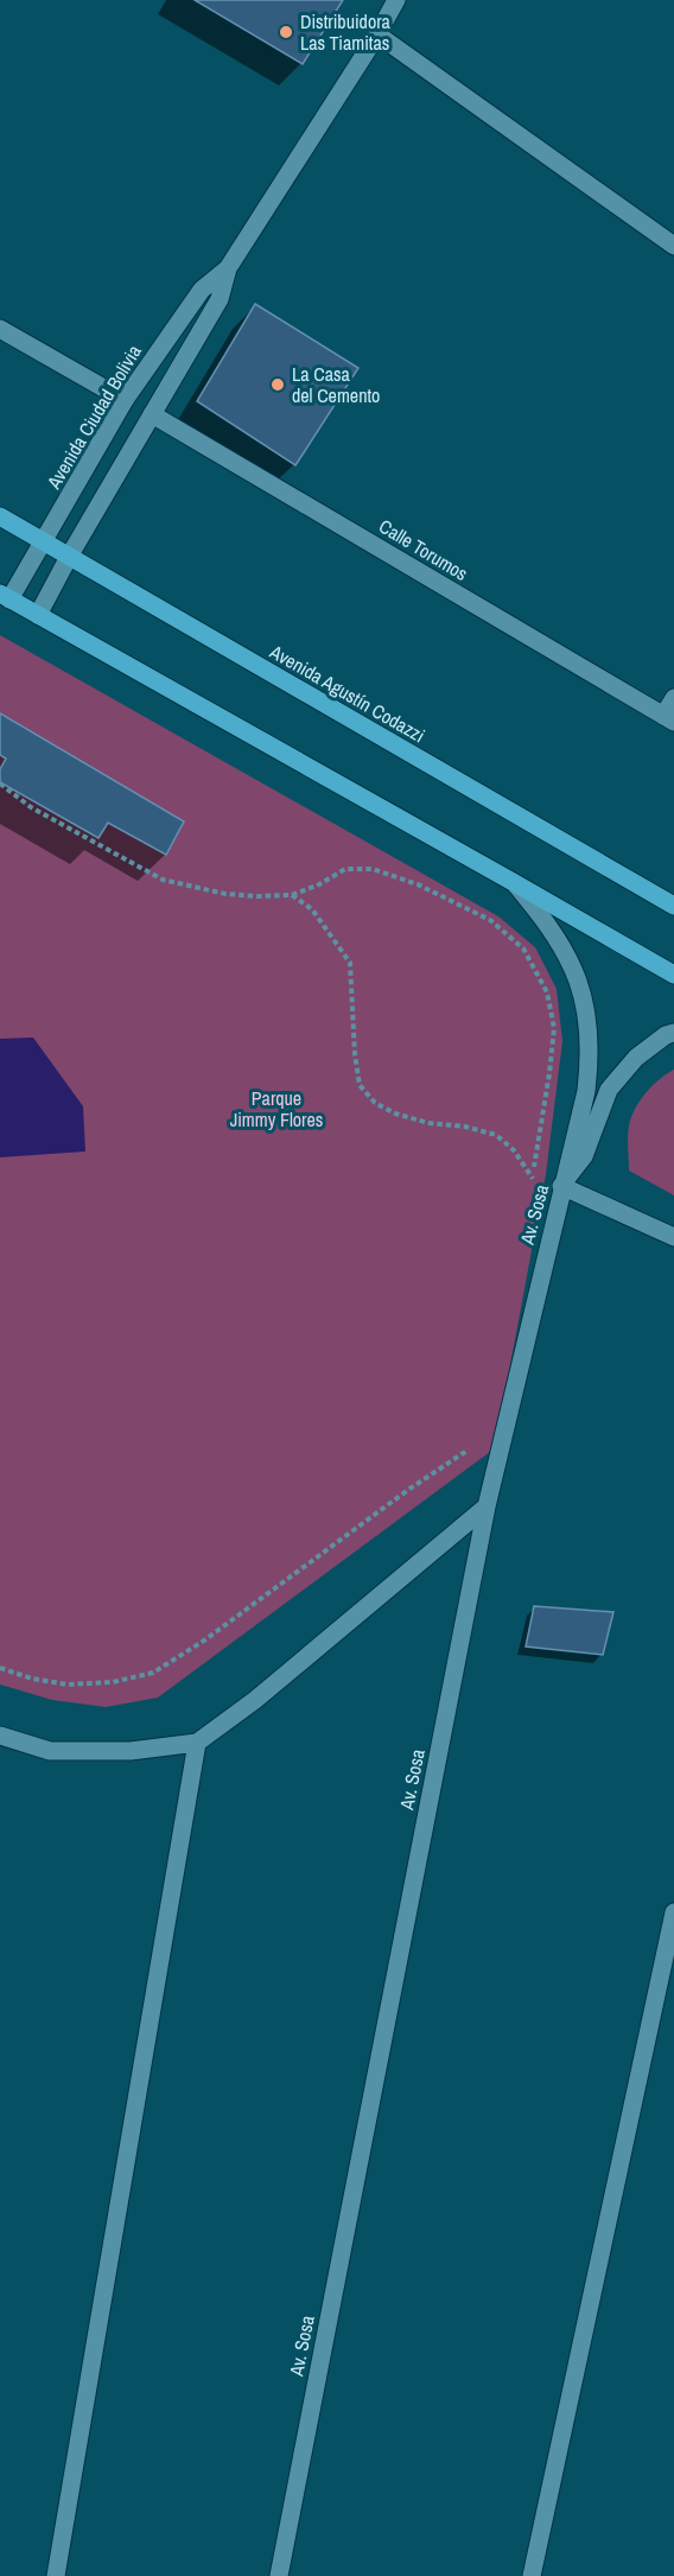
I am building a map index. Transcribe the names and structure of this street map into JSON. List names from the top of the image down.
{
  "streets": {
    "main road": ["Avenida Agustín Codazzi"],
    "street": ["Avenida Ciudad Bolivia", "Calle Torumos", "Av. Sosa"]
  },
  "crossings": [
    ["Avenida Ciudad Bolivia", "Calle Torumos"],
    ["Avenida Ciudad Bolivia", "Avenida Agustín Codazzi"]
  ],
  "parks": ["Parque Jimmy Flores"],
  "places": ["Distribuidora Las Tiamitas", "La Casa del Cemento"]
}
